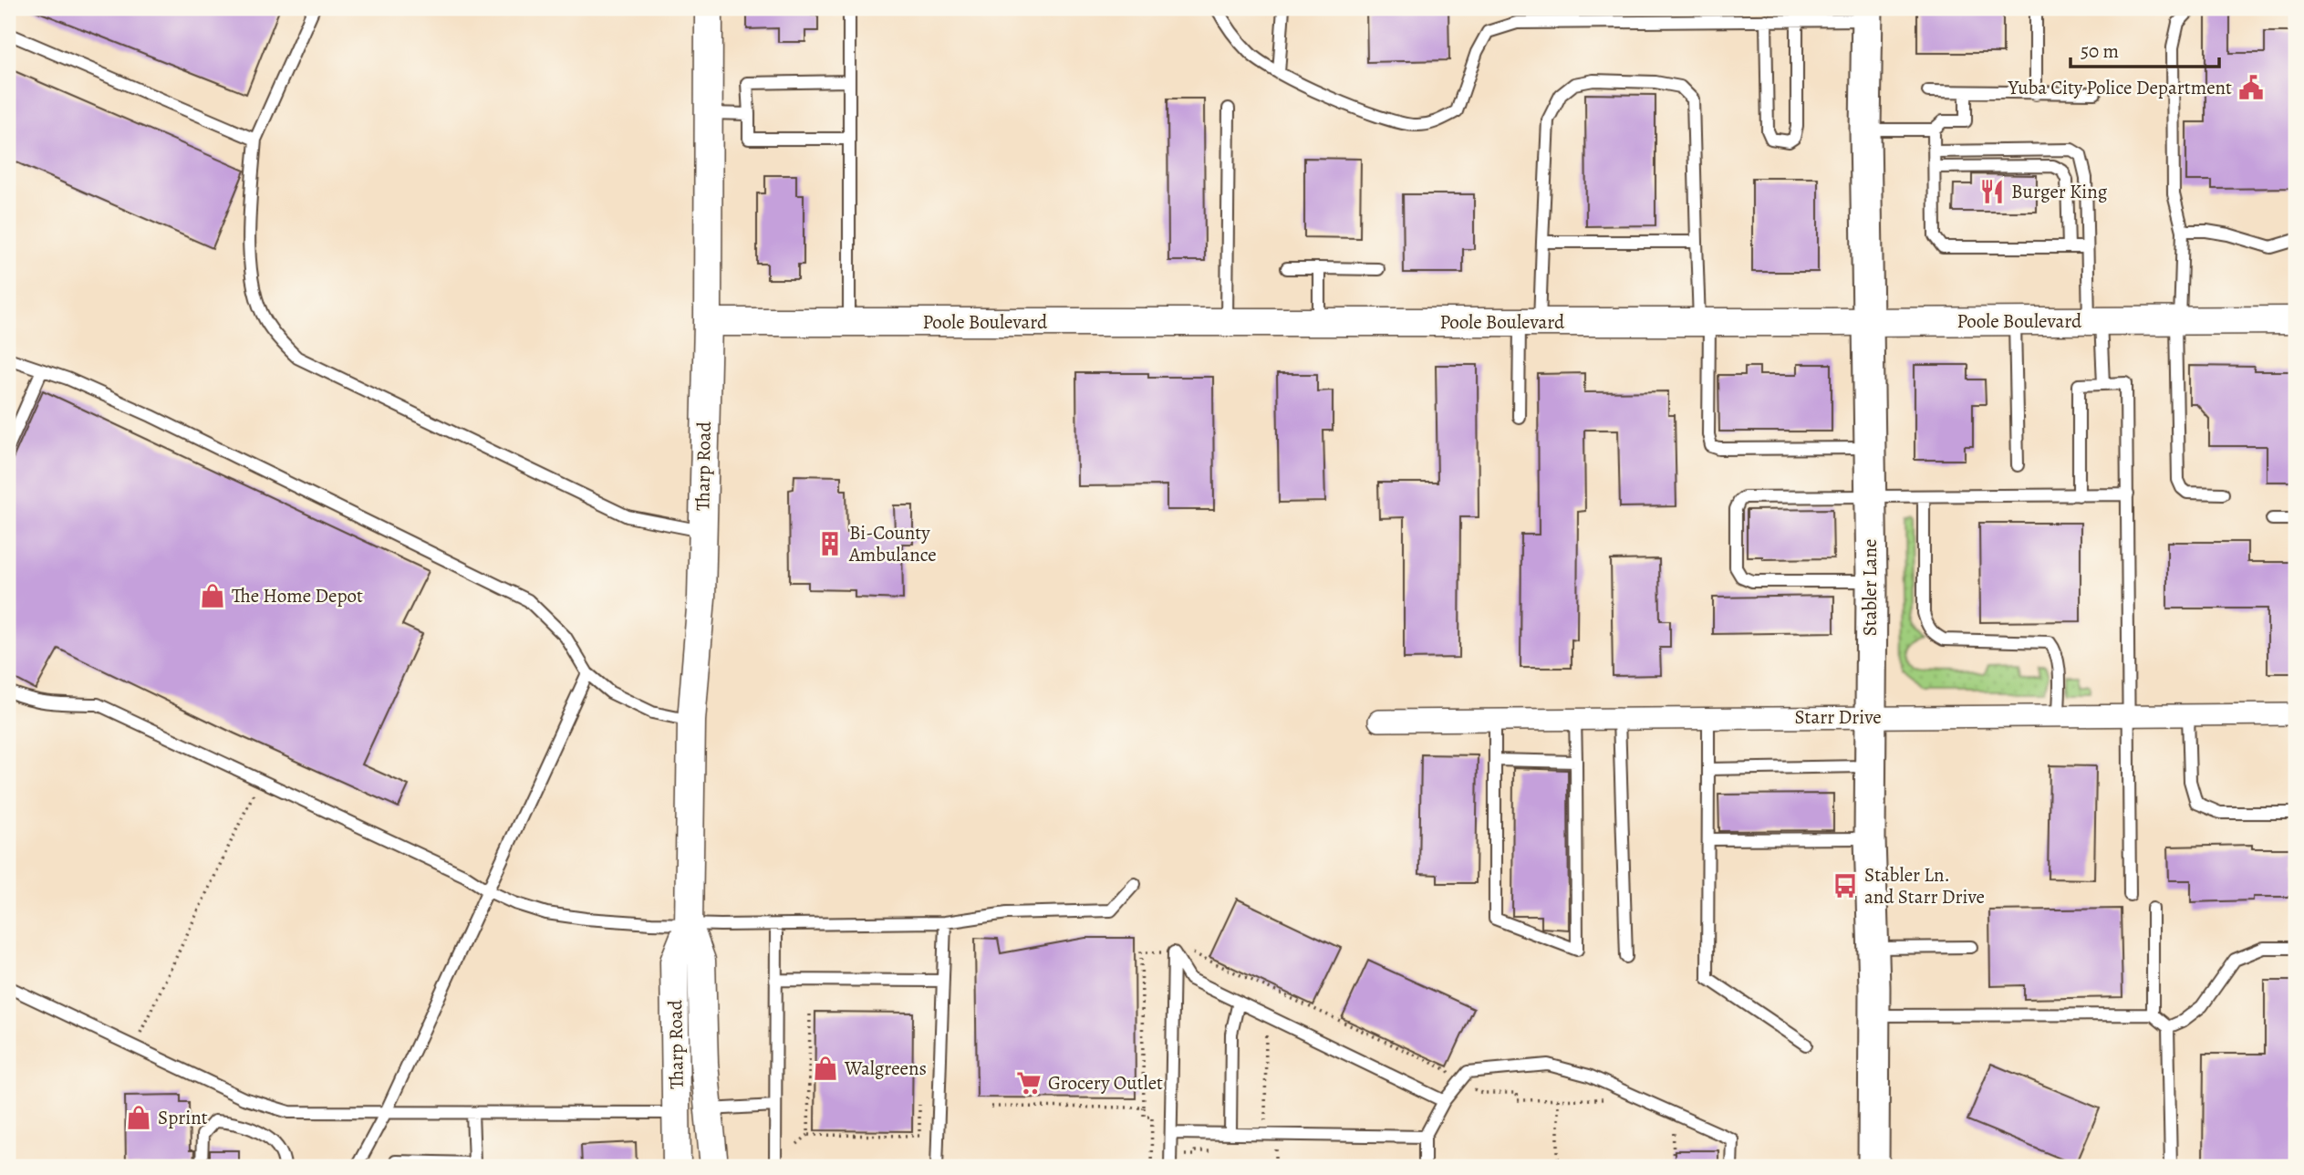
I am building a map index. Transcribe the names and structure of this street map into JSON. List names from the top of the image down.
{
  "streets": {
    "main road": ["Stabler Lane"],
    "street": ["Poole Boulevard", "Tharp Road", "Starr Drive"]
  },
  "crossings": [
    ["Poole Boulevard", "Tharp Road"],
    ["Poole Boulevard", "Stabler Lane"],
    ["Stabler Lane", "Starr Drive"]
  ],
  "places": {
    "public building": ["Yuba City Police Department"],
    "restaurant": ["Burger King"],
    "building": ["Bi-County Ambulance"],
    "shop": ["The Home Depot", "Walgreens", "Sprint"],
    "bus stop": ["Stabler Ln. and Starr Drive"],
    "supermarket": ["Grocery Outlet"]
  },
  "scale_bar": "50 m"
}
